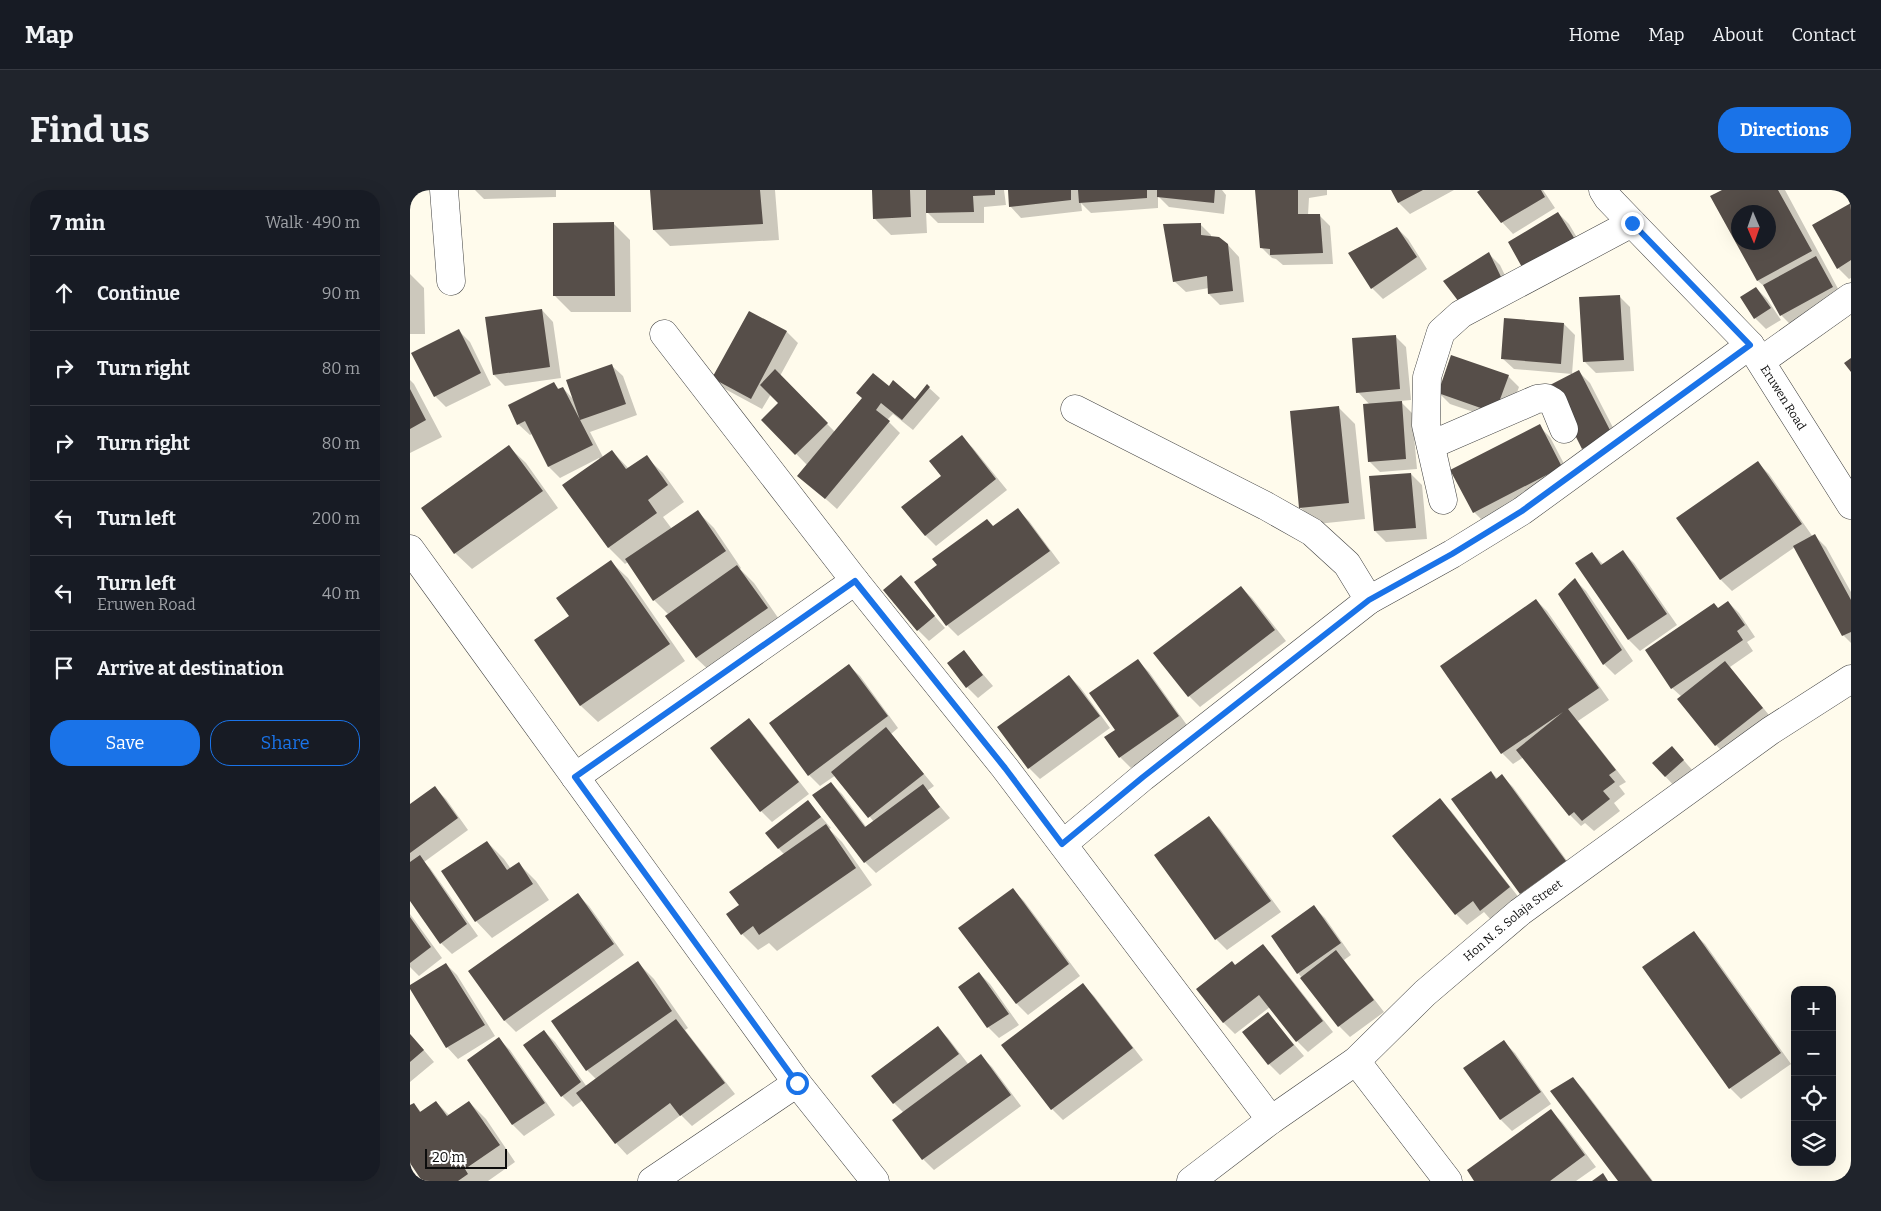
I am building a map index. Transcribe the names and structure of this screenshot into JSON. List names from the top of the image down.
{
  "streets": {
    "street": ["Eruwen Road", "Hon N. S. Solaja Street"]
  },
  "scale_bar": "20 m",
  "north": "bottom",
  "page": {
    "header": "Map",
    "nav": [
      "Home",
      "Map",
      "About",
      "Contact"
    ],
    "buttons": [
      "Directions",
      ["Save", "Share"]
    ],
    "title": "Find us",
    "heading": ["7 min", "Walk · 490 m"],
    "list": [
      ["Continue", "90 m"],
      ["Turn right", "80 m"],
      ["Turn right", "80 m"],
      ["Turn left", "200 m"],
      ["Turn left", "Eruwen Road", "40 m"],
      "Arrive at destination"
    ],
    "map_buttons": ["+", "−"],
    "scale": "20 m"
  }
}
